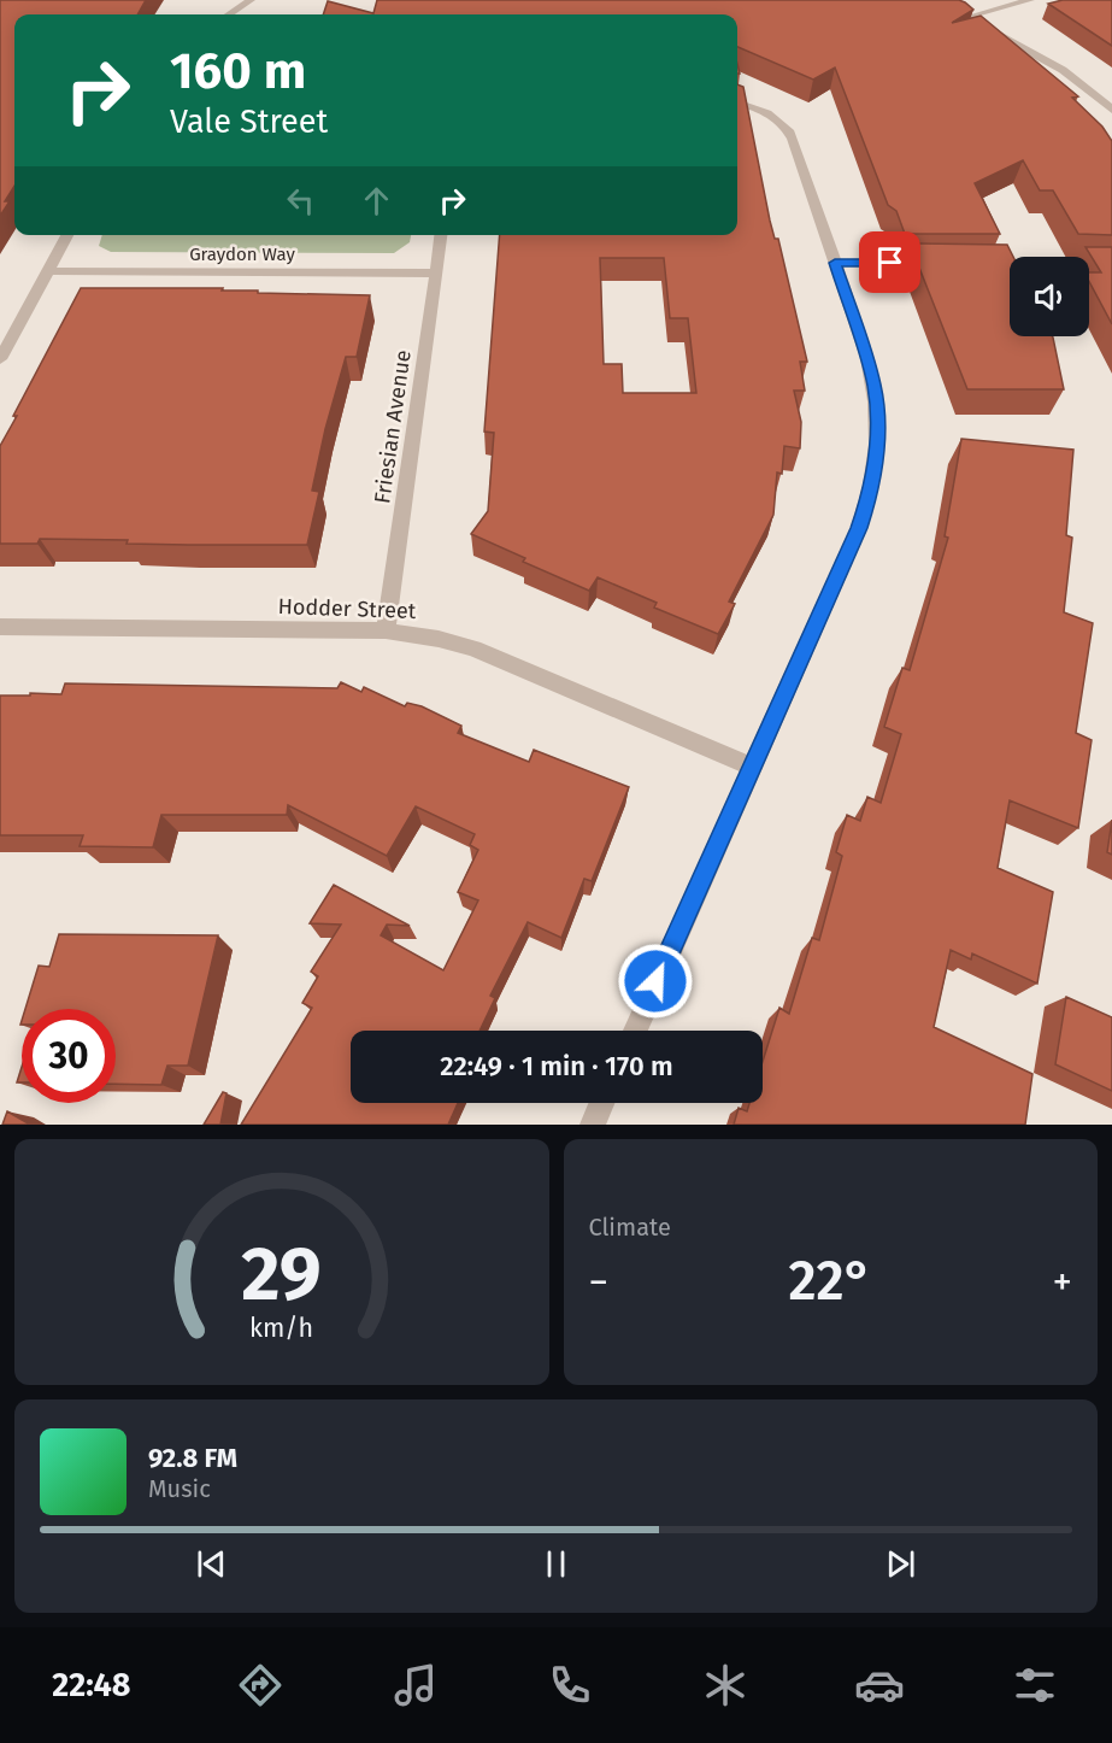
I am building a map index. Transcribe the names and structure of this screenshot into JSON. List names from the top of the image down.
{
  "streets": {
    "street": ["Graydon Way", "Friesian Avenue", "Hodder Street"]
  },
  "crossings": [
    ["Graydon Way", "Friesian Avenue"],
    ["Friesian Avenue", "Hodder Street"]
  ],
  "page": {
    "turn": ["160 m", "Vale Street"],
    "limit": "30",
    "trip": "22:49 · 1 min · 170 m",
    "tile": "Climate",
    "heat": ["−", "22°", "+"],
    "song": ["92.8 FM", "Music"],
    "tabs": "22:48",
    "gauge": ["29", "km/h"]
  }
}
